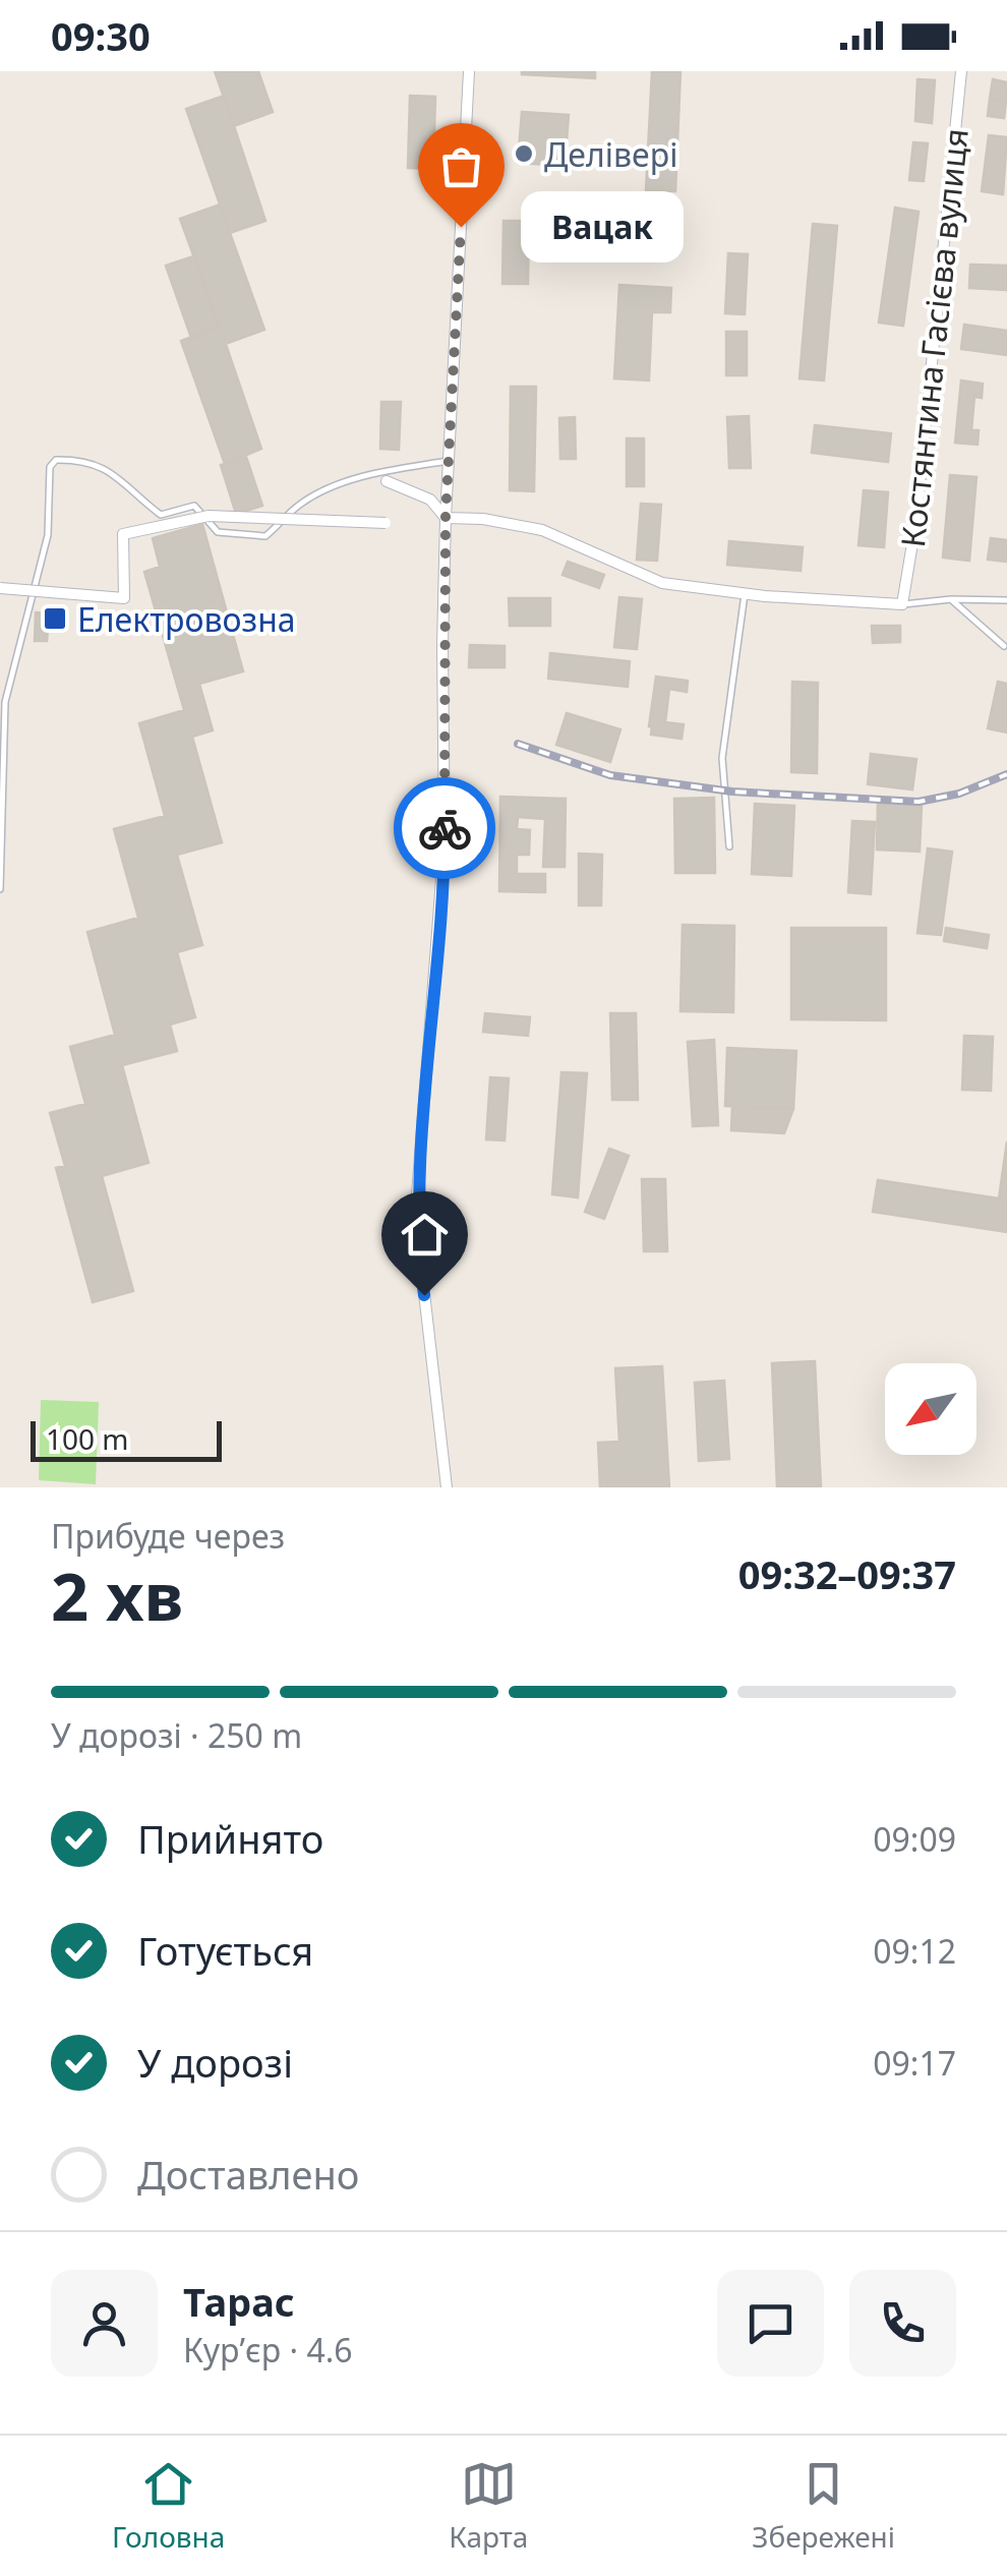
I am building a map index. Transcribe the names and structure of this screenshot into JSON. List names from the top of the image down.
{
  "streets": {
    "street": ["Костянтина Гасієва вулиця"]
  },
  "places": {
    "other": ["Делівері", "Вацак"],
    "transit": ["Електровозна"]
  },
  "scale_bar": "100 m",
  "north": "bottom left",
  "page": {
    "status": "09:30",
    "bubble": "Вацак",
    "scale": "100 m",
    "heading": ["2 хв", "Прибуде через", "09:32–09:37"],
    "panel": ["Тарас", "Кур’єр · 4.6"],
    "bar": "У дорозі · 250 m",
    "list": [
      ["Прийнято", "09:09"],
      ["Готується", "09:12"],
      ["У дорозі", "09:17"],
      "Доставлено"
    ],
    "tabs": ["Головна", "Карта", "Збережені"]
  }
}
